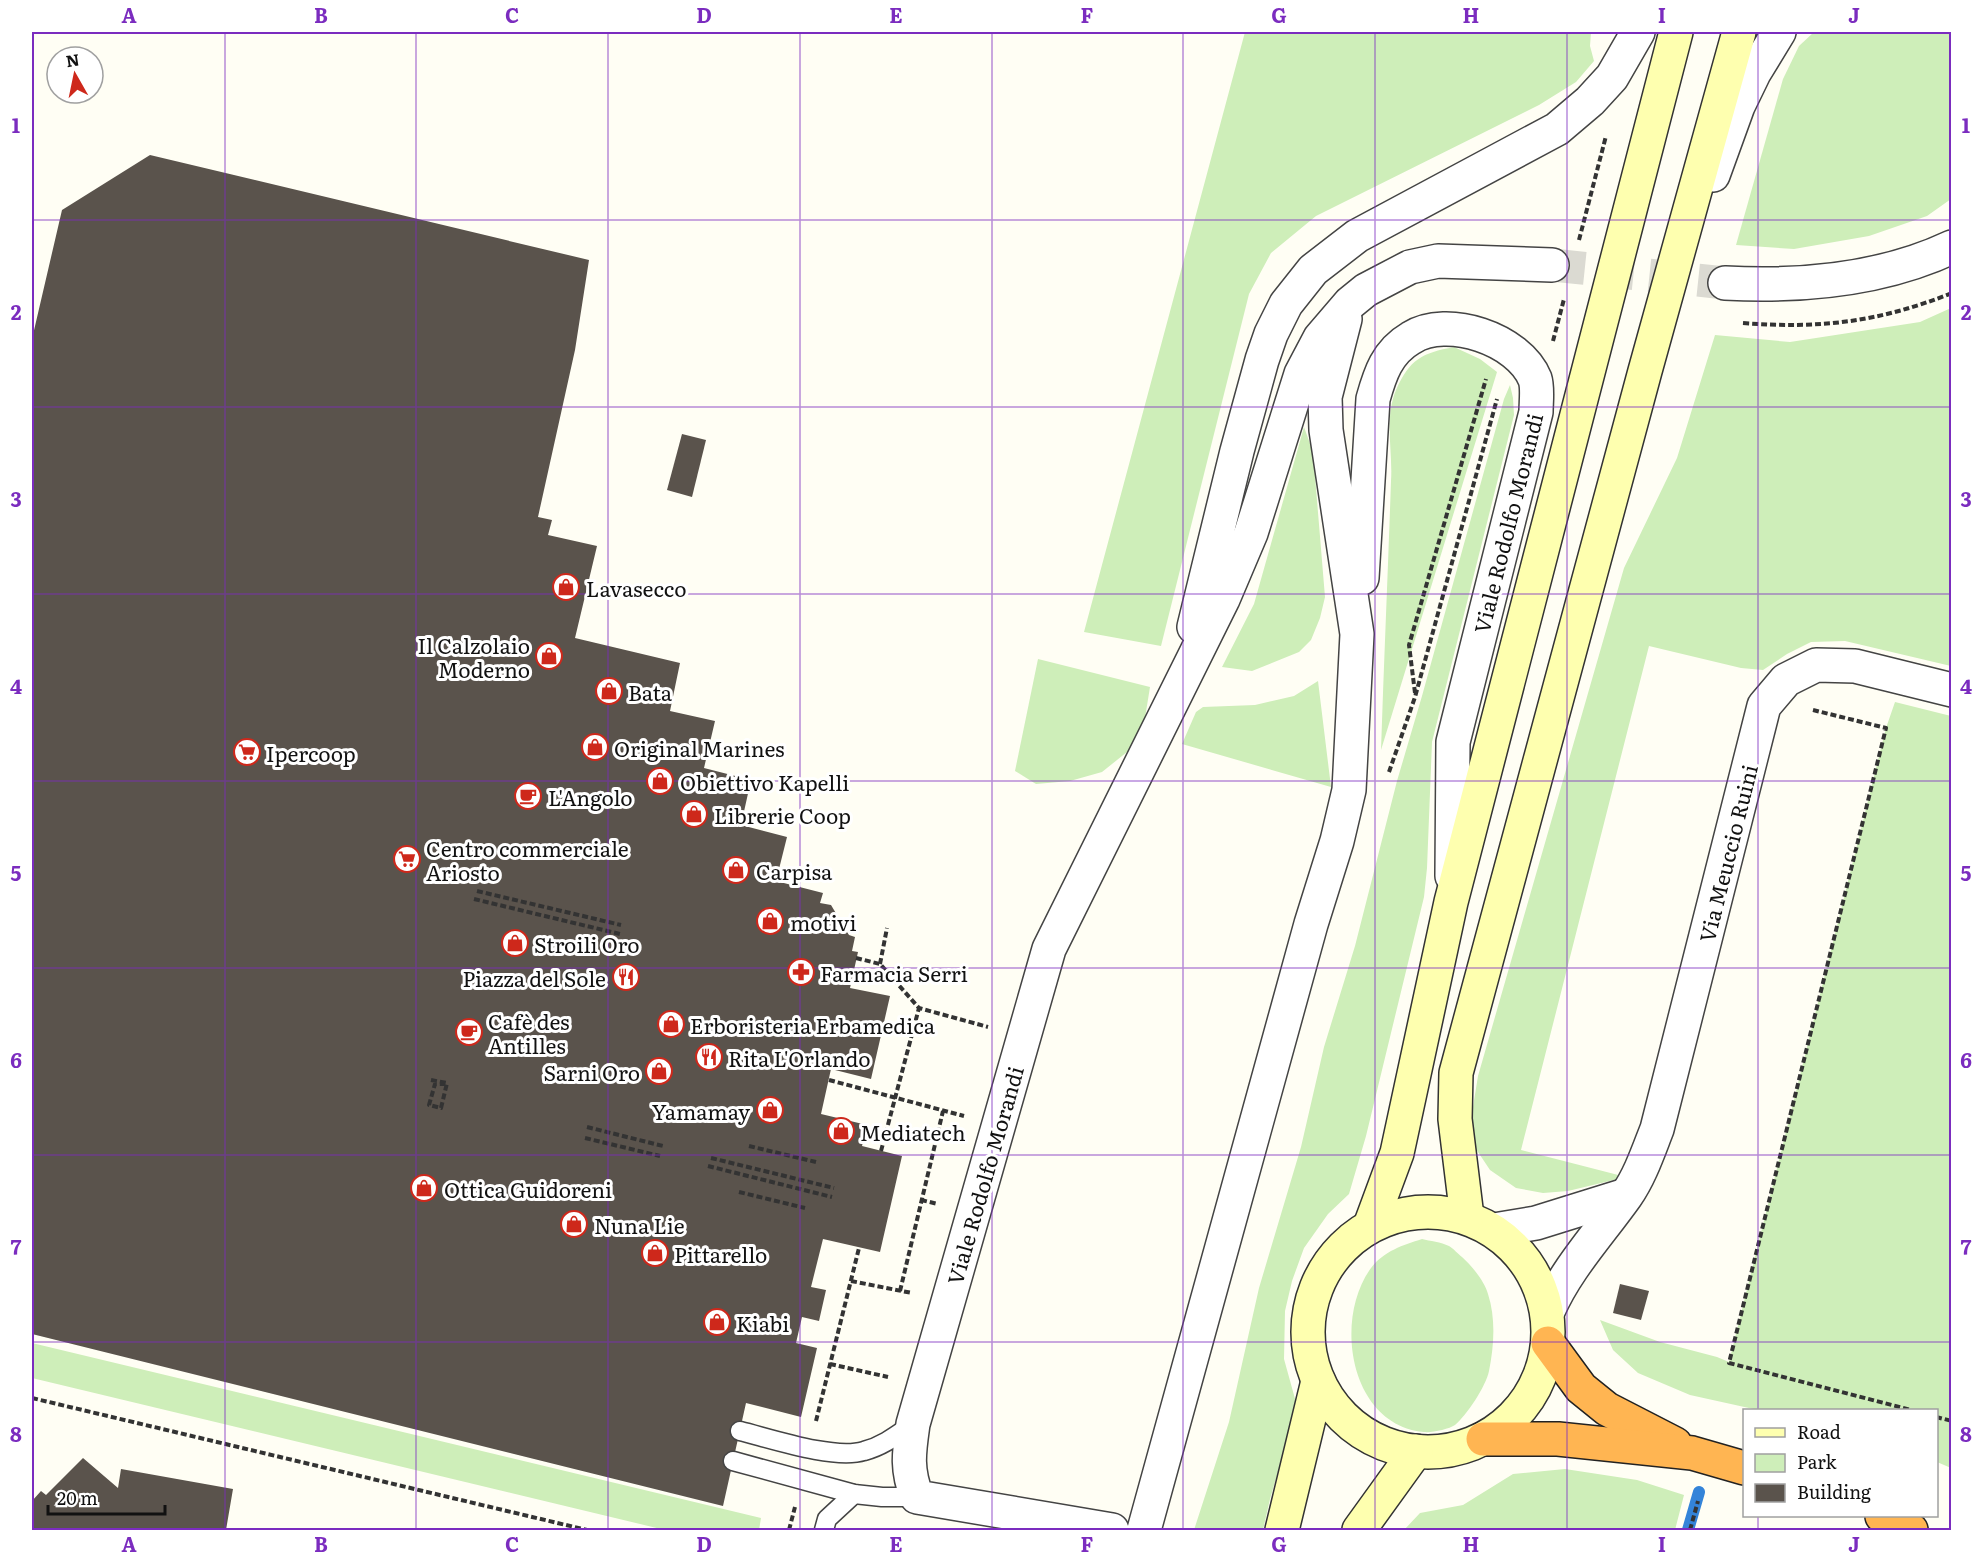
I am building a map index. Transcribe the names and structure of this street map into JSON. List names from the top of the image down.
{
  "streets": {
    "street": ["Viale Rodolfo Morandi", "Via Meuccio Ruini"]
  },
  "places": {
    "shop": [
      "Lavasecco",
      "Il Calzolaio Moderno",
      "Bata",
      "Original Marines",
      "Obiettivo Kapelli",
      "Librerie Coop",
      "Carpisa",
      "motivi",
      "Stroili Oro",
      "Erboristeria Erbamedica",
      "Sarni Oro",
      "Yamamay",
      "Mediatech",
      "Ottica Guidoreni",
      "Nuna Lie",
      "Pittarello",
      "Kiabi"
    ],
    "supermarket": ["Ipercoop", "Centro commerciale Ariosto"],
    "cafe": ["L'Angolo", "Cafè des Antilles"],
    "pharmacy": ["Farmacia Serri"],
    "restaurant": ["Piazza del Sole", "Rita L'Orlando"]
  },
  "legend": ["Road", "Park", "Building"],
  "scale_bar": "20 m",
  "north": "top",
  "grid": {
    "columns": [
      "A",
      "B",
      "C",
      "D",
      "E",
      "F",
      "G",
      "H",
      "I",
      "J"
    ],
    "rows": [
      "1",
      "2",
      "3",
      "4",
      "5",
      "6",
      "7",
      "8"
    ]
  }
}
